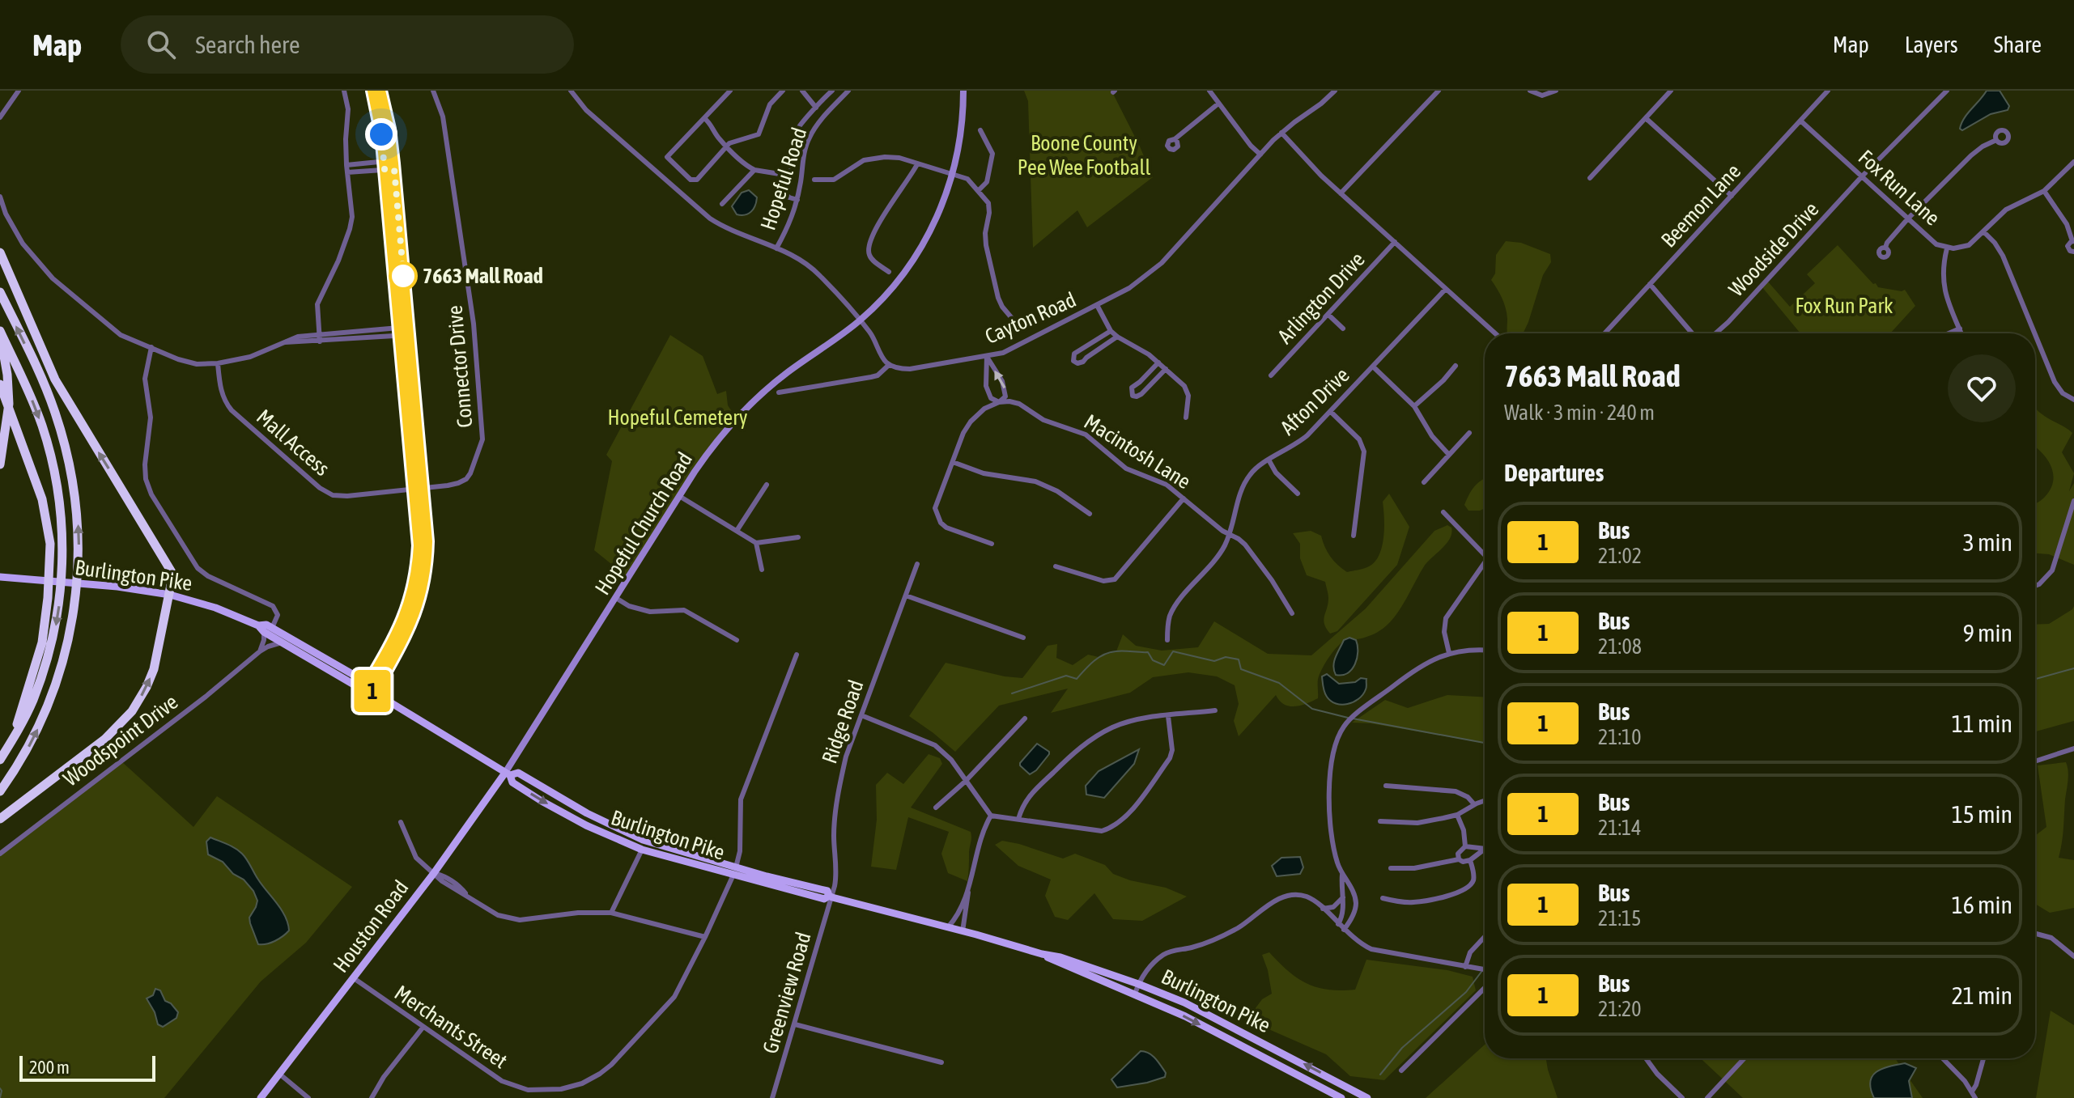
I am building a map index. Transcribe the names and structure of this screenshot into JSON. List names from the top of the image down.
{
  "streets": {
    "main road": ["Hopeful Church Road", "Burlington Pike", "Houston Road"],
    "street": [
      "Hopeful Road",
      "Fox Run Lane",
      "Beemon Lane",
      "Woodside Drive",
      "Arlington Drive",
      "Cayton Road",
      "Connector Drive",
      "Afton Drive",
      "Mall Access",
      "Macintosh Lane",
      "Ridge Road",
      "Woodspoint Drive",
      "Greenview Road",
      "Merchants Street"
    ]
  },
  "crossings": [
    ["Fox Run Lane", "Beemon Lane"],
    ["Fox Run Lane", "Woodside Drive"],
    ["Connector Drive", "Mall Access"],
    ["Afton Drive", "Macintosh Lane"],
    ["Hopeful Church Road", "Burlington Pike"],
    ["Hopeful Church Road", "Houston Road"],
    ["Burlington Pike", "Ridge Road"],
    ["Burlington Pike", "Woodspoint Drive"],
    ["Burlington Pike", "Houston Road"],
    ["Burlington Pike", "Greenview Road"],
    ["Burlington Pike", "Merchants Street"],
    ["Ridge Road", "Greenview Road"],
    ["Houston Road", "Merchants Street"]
  ],
  "parks": ["Boone County Pee Wee Football", "Fox Run Park", "Hopeful Cemetery"],
  "places": ["7663 Mall Road"],
  "lines": ["bus line 1"],
  "scale_bar": "200 m",
  "page": {
    "header": "Map",
    "search": "Search here",
    "nav": ["Map", "Layers", "Share"],
    "on_map": "1",
    "heading": [
      ["7663 Mall Road", "Walk · 3 min · 240 m"],
      "Departures"
    ],
    "list": [
      {
        "mark": "1",
        "name": "Bus",
        "note": "21:02",
        "value": "3 min"
      },
      {
        "mark": "1",
        "name": "Bus",
        "note": "21:08",
        "value": "9 min"
      },
      {
        "mark": "1",
        "name": "Bus",
        "note": "21:10",
        "value": "11 min"
      },
      {
        "mark": "1",
        "name": "Bus",
        "note": "21:14",
        "value": "15 min"
      },
      {
        "mark": "1",
        "name": "Bus",
        "note": "21:15",
        "value": "16 min"
      },
      {
        "mark": "1",
        "name": "Bus",
        "note": "21:20",
        "value": "21 min"
      }
    ],
    "scale": "200 m"
  }
}
